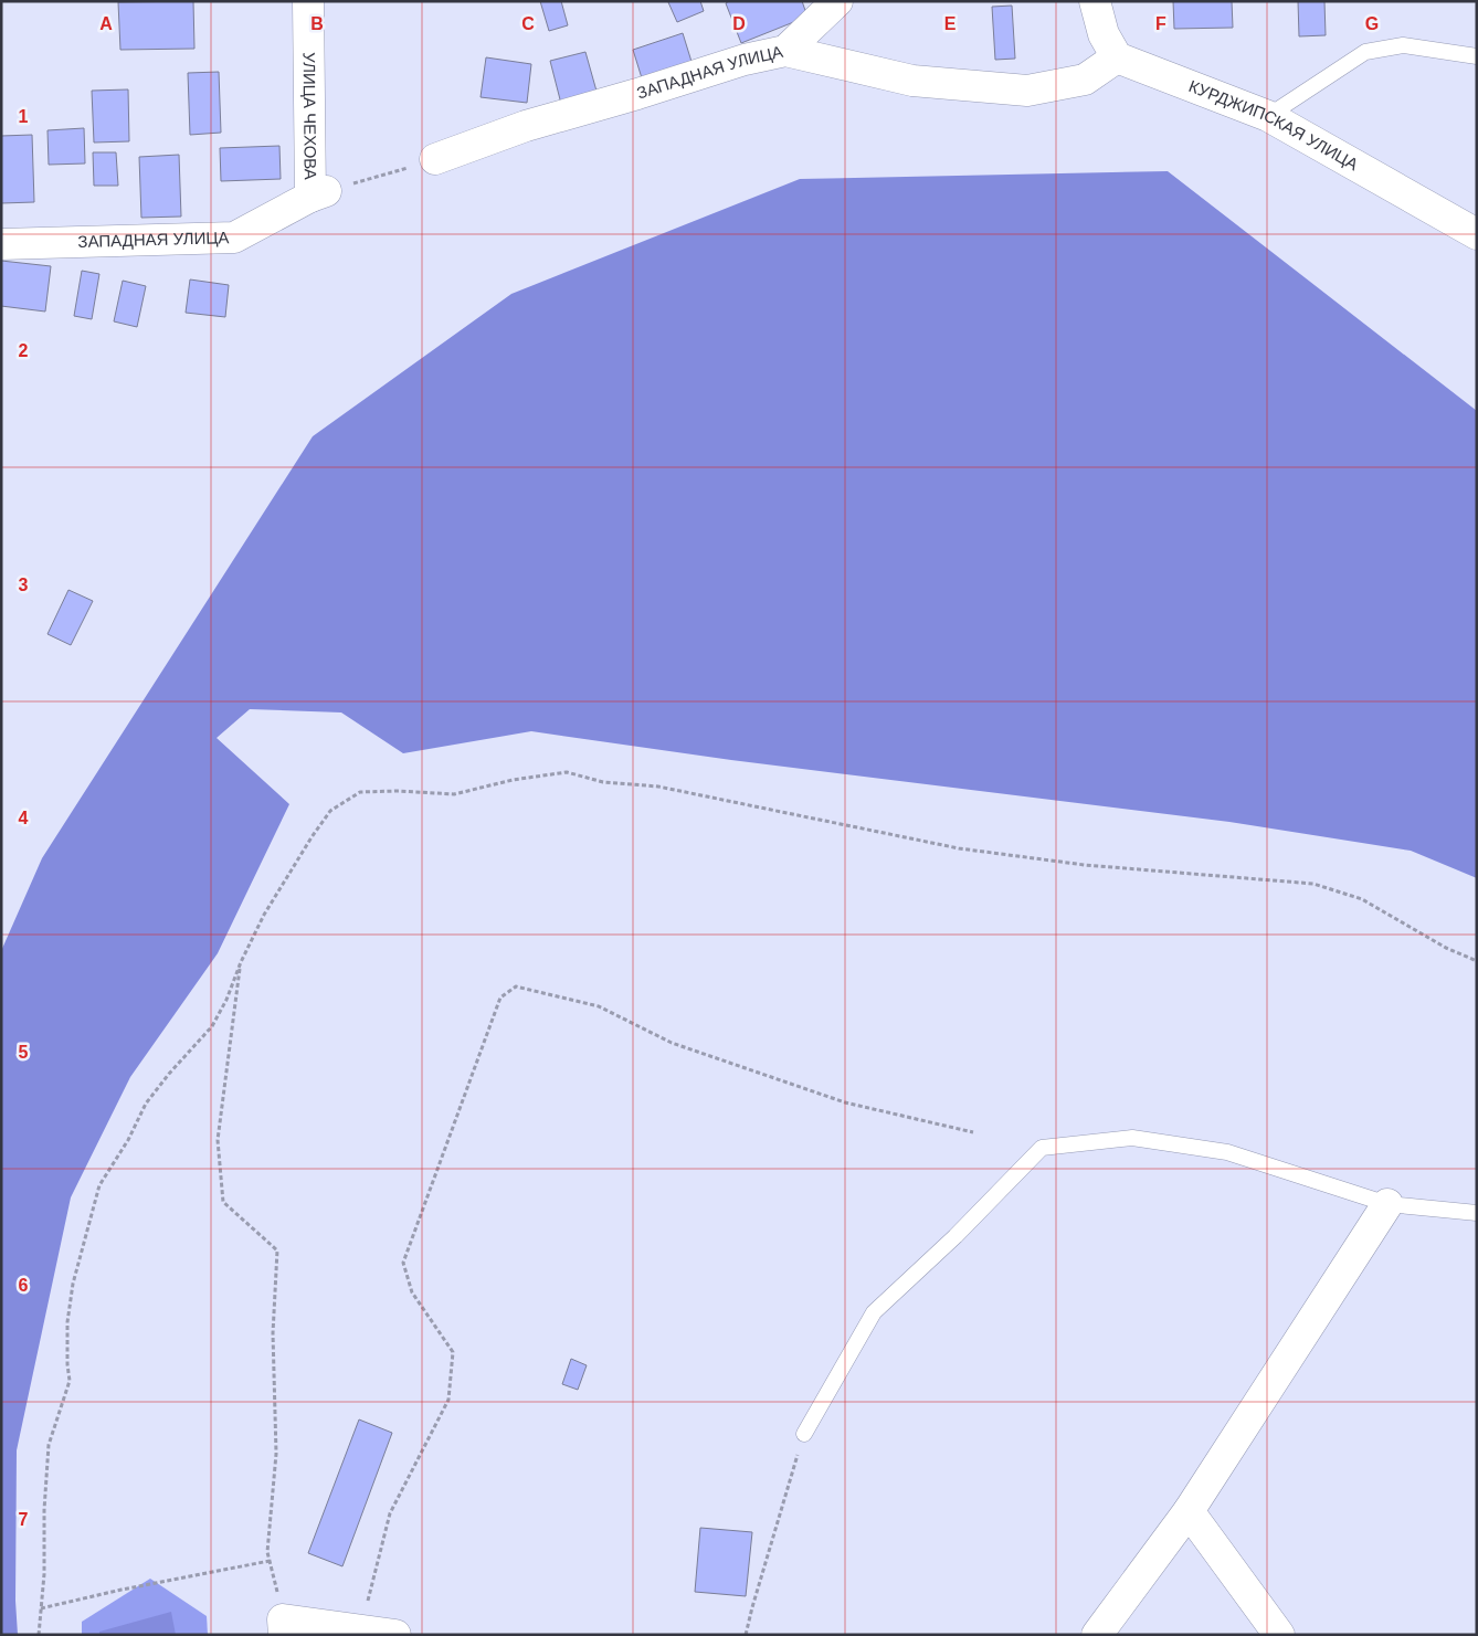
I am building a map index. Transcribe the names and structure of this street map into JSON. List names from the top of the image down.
{
  "streets": {
    "street": ["ЗАПАДНАЯ УЛИЦА", "УЛИЦА ЧЕХОВА", "КУРДЖИПСКАЯ УЛИЦА"]
  },
  "crossings": [
    ["ЗАПАДНАЯ УЛИЦА", "УЛИЦА ЧЕХОВА"],
    ["ЗАПАДНАЯ УЛИЦА", "КУРДЖИПСКАЯ УЛИЦА"]
  ],
  "grid": {
    "columns": [
      "A",
      "B",
      "C",
      "D",
      "E",
      "F",
      "G"
    ],
    "rows": [
      "1",
      "2",
      "3",
      "4",
      "5",
      "6",
      "7"
    ]
  }
}
